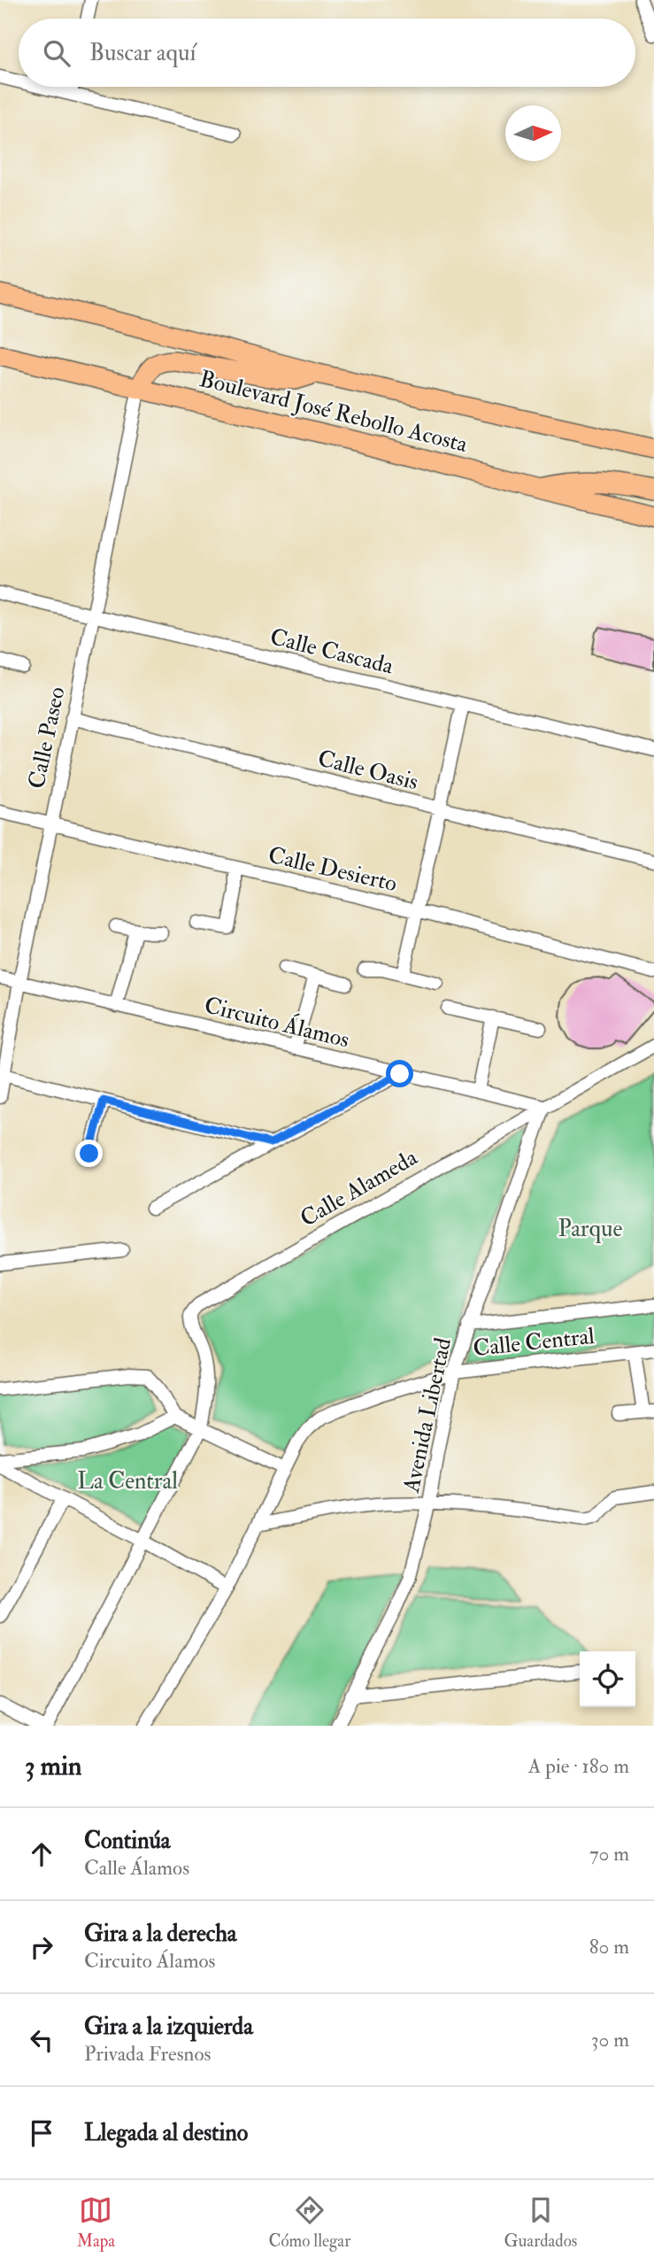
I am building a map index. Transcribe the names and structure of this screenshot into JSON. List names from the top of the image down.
{
  "streets": {
    "main road": ["Boulevard José Rebollo Acosta"],
    "street": [
      "Calle Cascada",
      "Calle Paseo",
      "Calle Oasis",
      "Calle Desierto",
      "Circuito Álamos",
      "Calle Alameda",
      "Calle Central",
      "Avenida Libertad"
    ]
  },
  "crossings": [
    ["Boulevard José Rebollo Acosta", "Calle Paseo"],
    ["Calle Cascada", "Calle Paseo"],
    ["Calle Paseo", "Calle Oasis"],
    ["Calle Paseo", "Calle Desierto"],
    ["Calle Paseo", "Circuito Álamos"],
    ["Circuito Álamos", "Calle Alameda"],
    ["Circuito Álamos", "Avenida Libertad"],
    ["Calle Alameda", "Avenida Libertad"],
    ["Calle Central", "Avenida Libertad"]
  ],
  "parks": ["Parque", "La Central"],
  "north": "right",
  "page": {
    "search": "Buscar aquí",
    "heading": ["3 min", "A pie · 180 m"],
    "list": [
      ["Continúa", "Calle Álamos", "70 m"],
      ["Gira a la derecha", "Circuito Álamos", "80 m"],
      ["Gira a la izquierda", "Privada Fresnos", "30 m"],
      "Llegada al destino"
    ],
    "nav": ["Mapa", "Cómo llegar", "Guardados"]
  }
}
